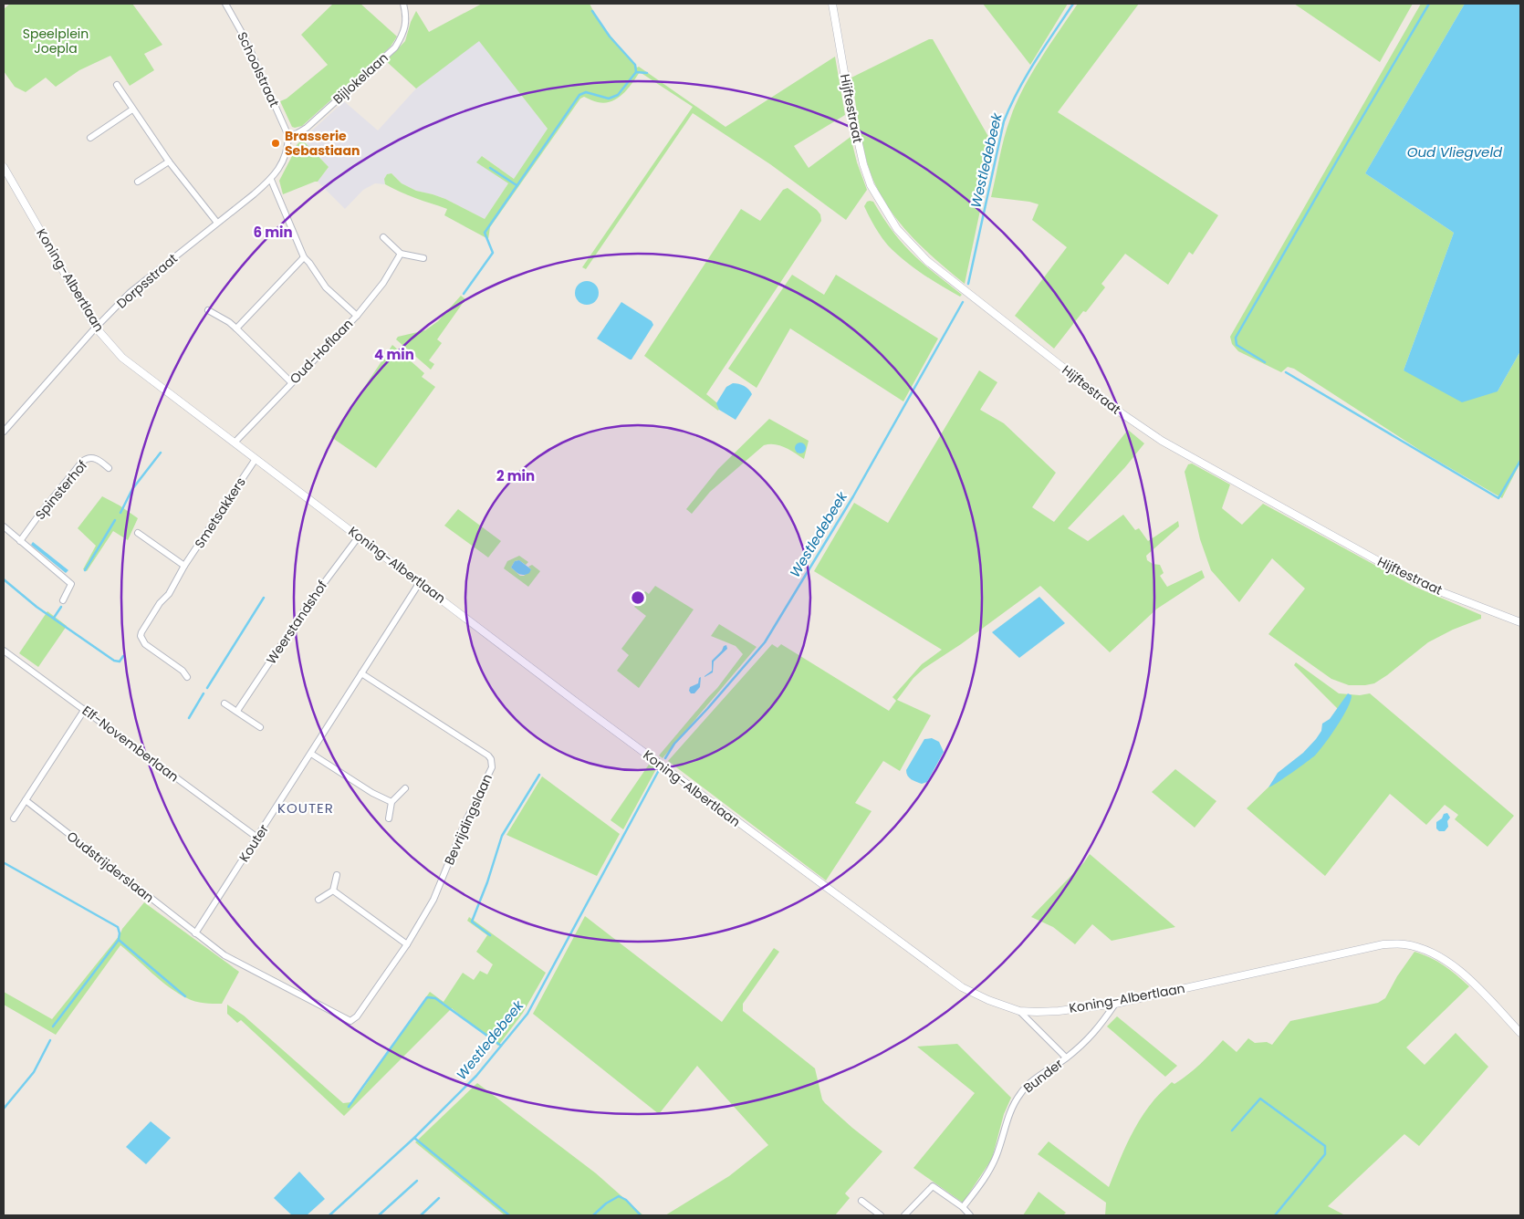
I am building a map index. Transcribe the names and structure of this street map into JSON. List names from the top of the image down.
{
  "streets": {
    "street": [
      "Schoolstraat",
      "Bijlokelaan",
      "Hijftestraat",
      "Koning-Albertlaan",
      "Dorpsstraat",
      "Oud-Hoflaan",
      "Spinsterhof",
      "Smetsakkers",
      "Weerstandshof",
      "Elf-Novemberlaan",
      "Bevrijdingslaan",
      "Kouter",
      "Oudstrijderslaan",
      "Bunder"
    ]
  },
  "crossings": [
    ["Schoolstraat", "Bijlokelaan"],
    ["Schoolstraat", "Dorpsstraat"],
    ["Bijlokelaan", "Dorpsstraat"],
    ["Koning-Albertlaan", "Dorpsstraat"],
    ["Koning-Albertlaan", "Oud-Hoflaan"],
    ["Koning-Albertlaan", "Smetsakkers"],
    ["Koning-Albertlaan", "Weerstandshof"],
    ["Koning-Albertlaan", "Kouter"],
    ["Koning-Albertlaan", "Bunder"],
    ["Elf-Novemberlaan", "Kouter"],
    ["Bevrijdingslaan", "Kouter"],
    ["Bevrijdingslaan", "Oudstrijderslaan"],
    ["Kouter", "Oudstrijderslaan"]
  ],
  "districts": ["KOUTER"],
  "water": ["Oud Vliegveld", "Westledebeek"],
  "parks": ["Speelplein Joepla"],
  "places": ["Brasserie Sebastiaan"],
  "rings": ["6 min", "4 min", "2 min"]
}
